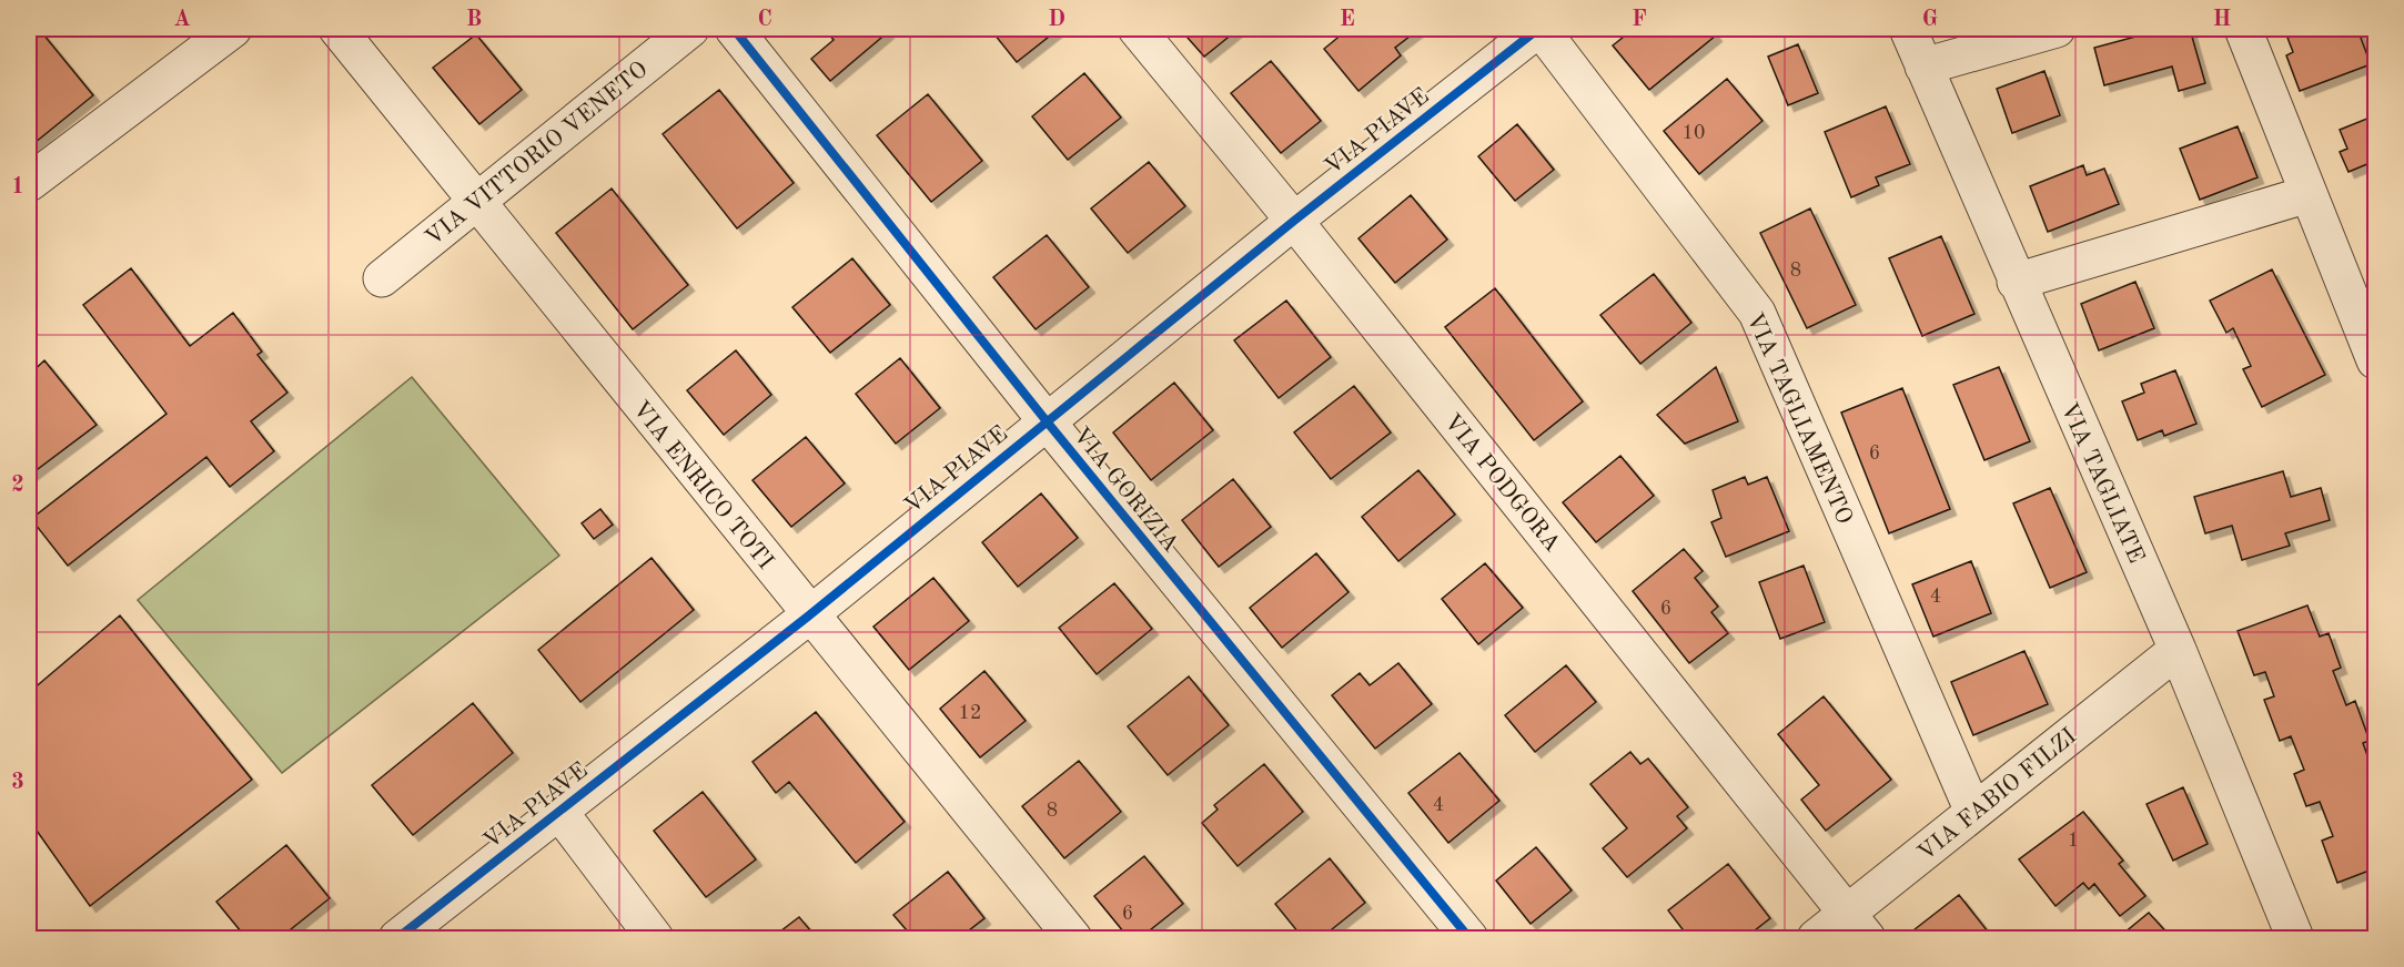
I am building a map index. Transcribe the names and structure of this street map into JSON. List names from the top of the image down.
{
  "streets": {
    "street": [
      "VIA PIAVE",
      "VIA VITTORIO VENETO",
      "VIA TAGLIAMENTO",
      "VIA PODGORA",
      "VIA TAGLIATE",
      "VIA ENRICO TOTI",
      "VIA GORIZIA",
      "VIA FABIO FILZI"
    ]
  },
  "crossings": [
    ["VIA PIAVE", "VIA TAGLIAMENTO"],
    ["VIA PIAVE", "VIA PODGORA"],
    ["VIA PIAVE", "VIA ENRICO TOTI"],
    ["VIA PIAVE", "VIA GORIZIA"],
    ["VIA VITTORIO VENETO", "VIA ENRICO TOTI"],
    ["VIA TAGLIAMENTO", "VIA FABIO FILZI"],
    ["VIA PODGORA", "VIA FABIO FILZI"],
    ["VIA TAGLIATE", "VIA FABIO FILZI"]
  ],
  "house_numbers": [
    "10",
    "8",
    "6",
    "4",
    "6",
    "12",
    "4",
    "8",
    "1",
    "6"
  ],
  "grid": {
    "columns": [
      "A",
      "B",
      "C",
      "D",
      "E",
      "F",
      "G",
      "H"
    ],
    "rows": ["1", "2", "3"]
  }
}
